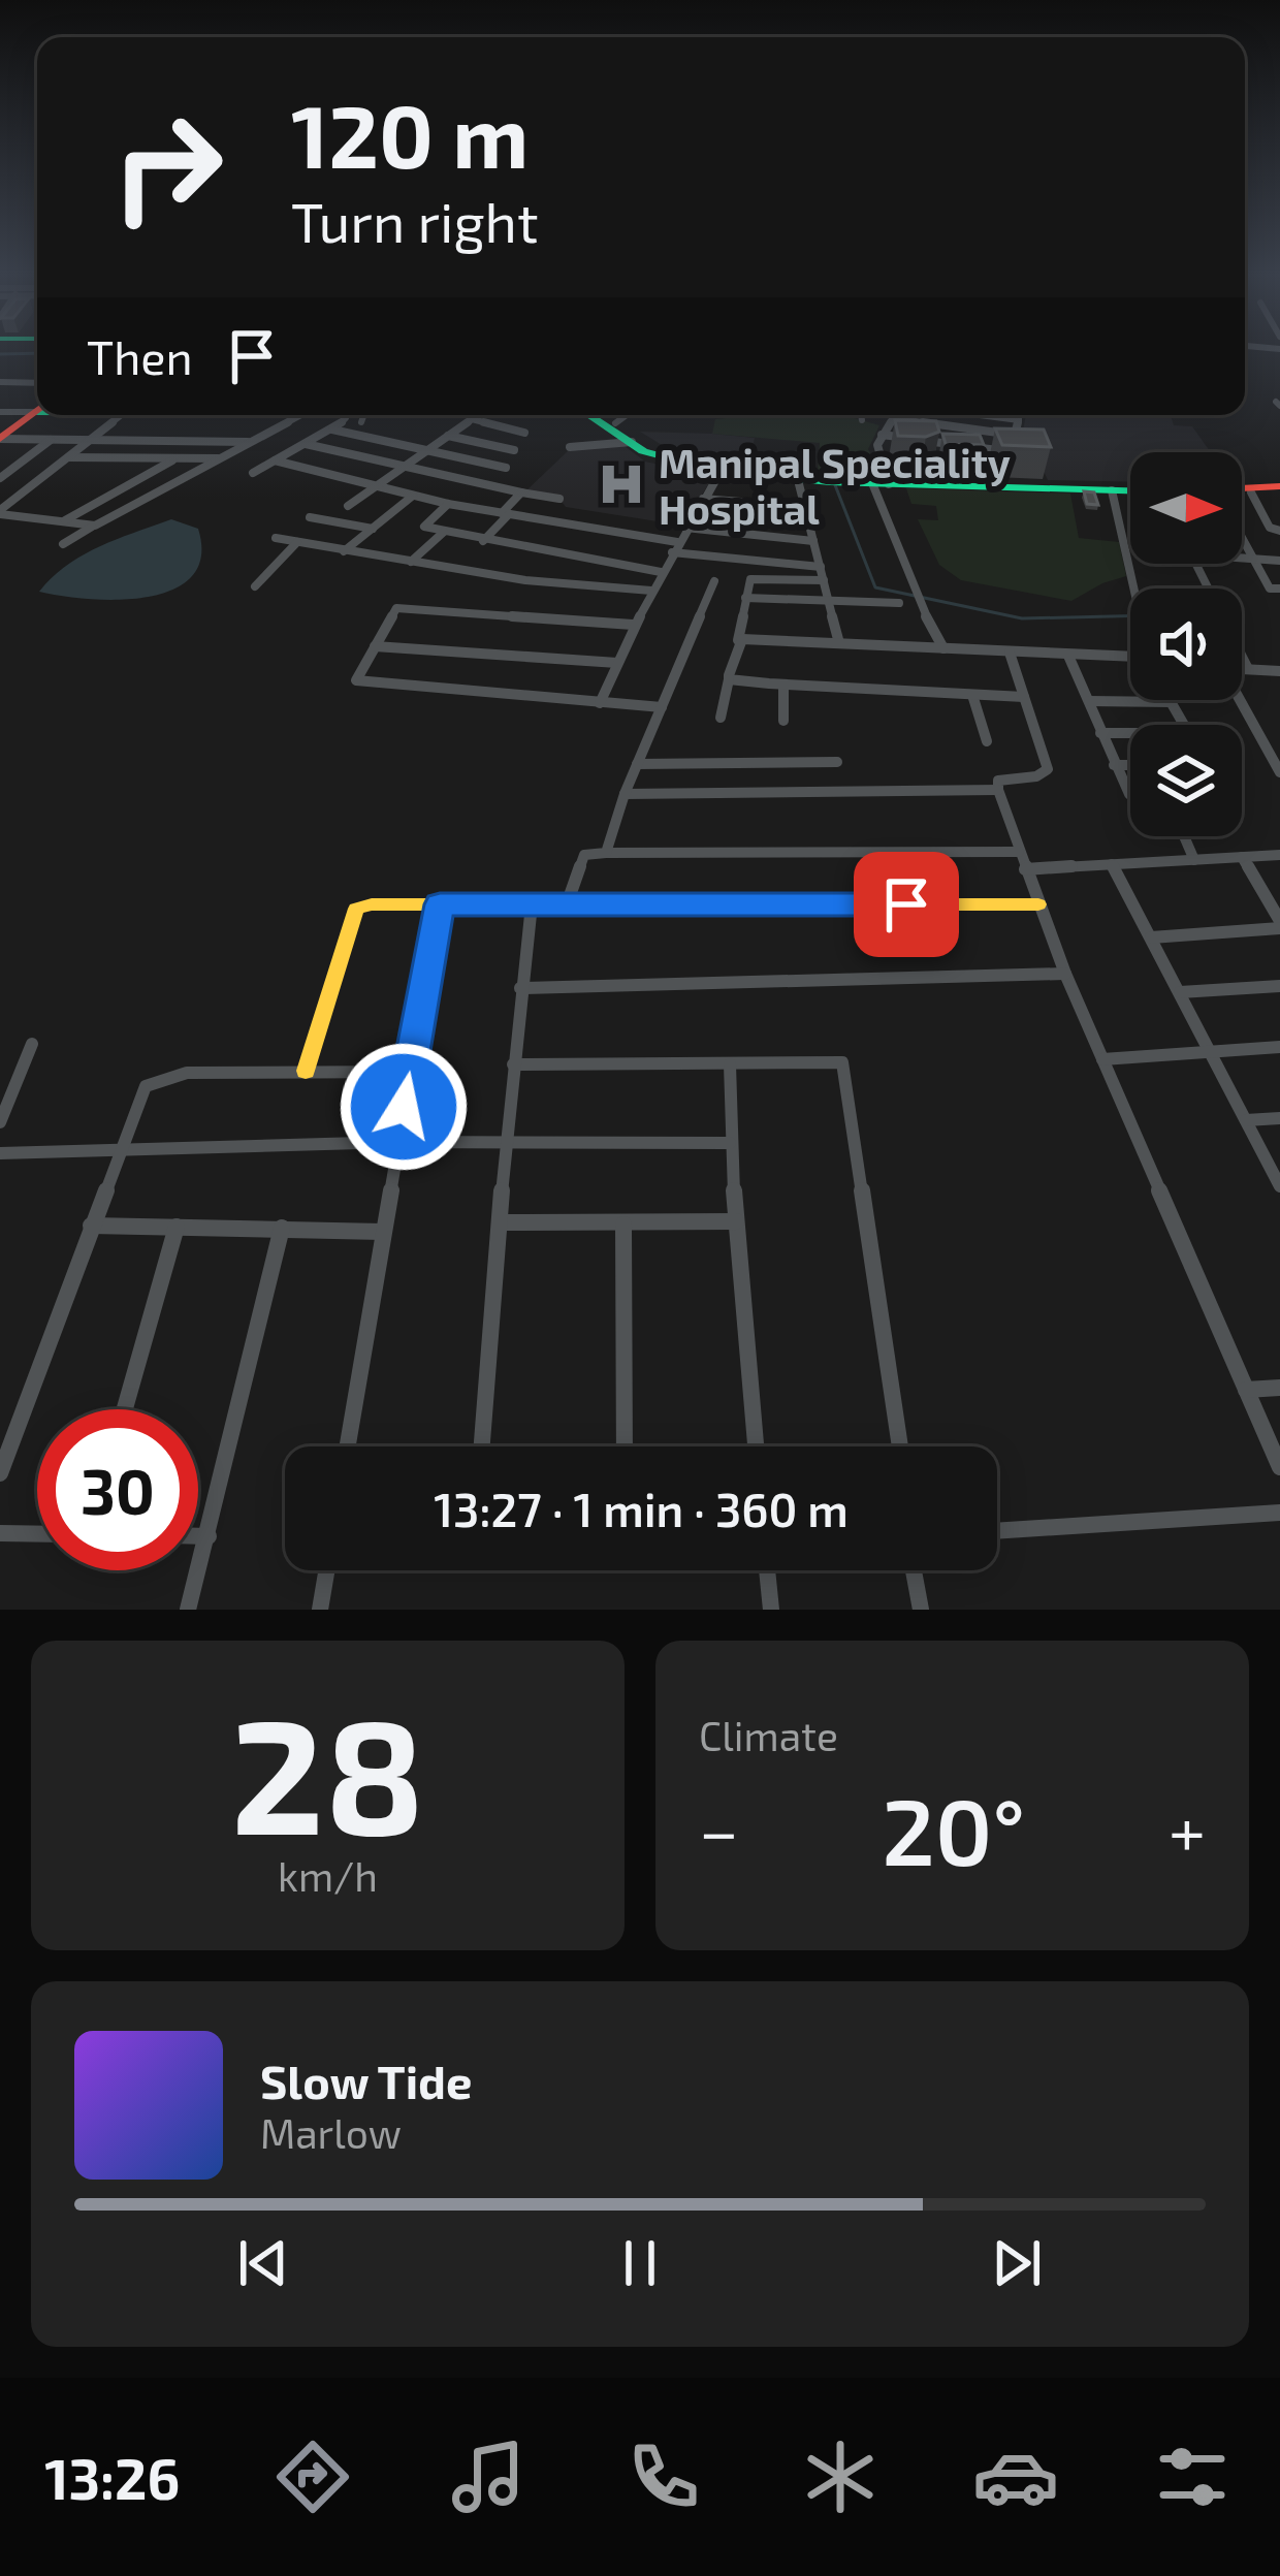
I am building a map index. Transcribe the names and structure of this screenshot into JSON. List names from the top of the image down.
{
  "places": {
    "hospital": ["Manipal Speciality Hospital"]
  },
  "north": "right",
  "page": {
    "turn": ["120 m", "Turn right"],
    "then": "Then",
    "limit": "30",
    "trip": "13:27 · 1 min · 360 m",
    "tile": [
      ["28", "km/h"],
      "Climate"
    ],
    "heat": ["−", "20°", "+"],
    "song": ["Slow Tide", "Marlow"],
    "tabs": "13:26"
  }
}
